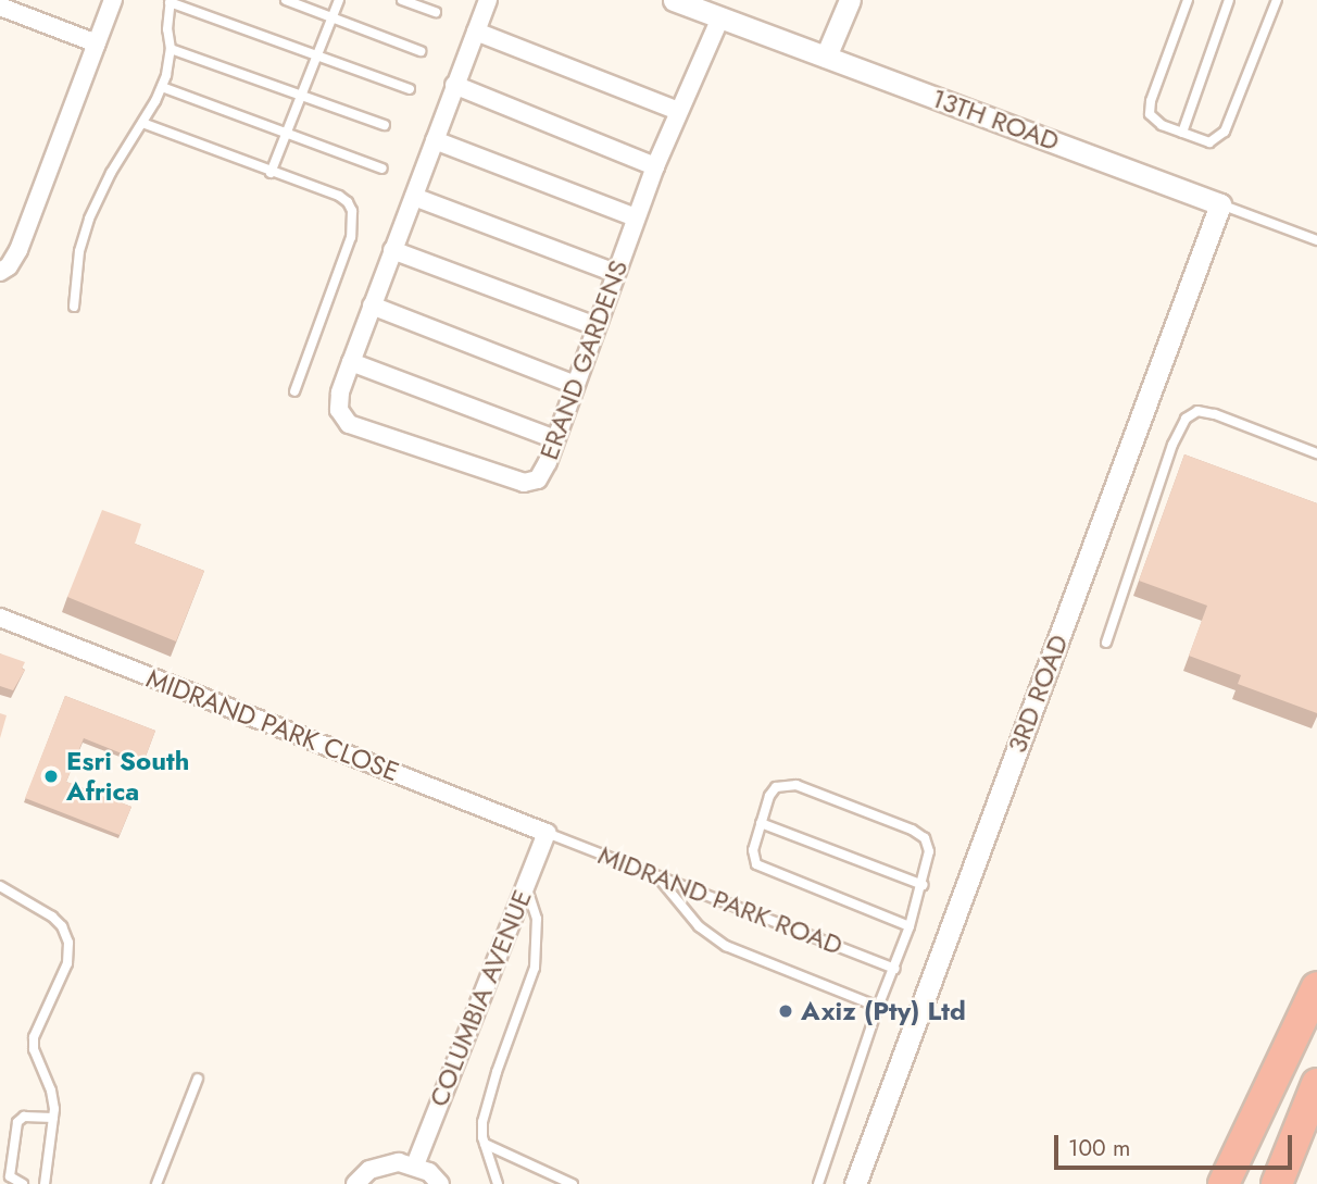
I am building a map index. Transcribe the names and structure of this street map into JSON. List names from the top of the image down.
{
  "streets": {
    "street": [
      "13TH ROAD",
      "ERAND GARDENS",
      "3RD ROAD",
      "MIDRAND PARK CLOSE",
      "COLUMBIA AVENUE"
    ],
    "lane": ["MIDRAND PARK ROAD"]
  },
  "crossings": [
    ["13TH ROAD", "ERAND GARDENS"],
    ["13TH ROAD", "3RD ROAD"],
    ["MIDRAND PARK CLOSE", "MIDRAND PARK ROAD"],
    ["MIDRAND PARK CLOSE", "COLUMBIA AVENUE"],
    ["MIDRAND PARK ROAD", "COLUMBIA AVENUE"]
  ],
  "places": ["Esri South Africa", "Axiz (Pty) Ltd"],
  "scale_bar": "100 m"
}
